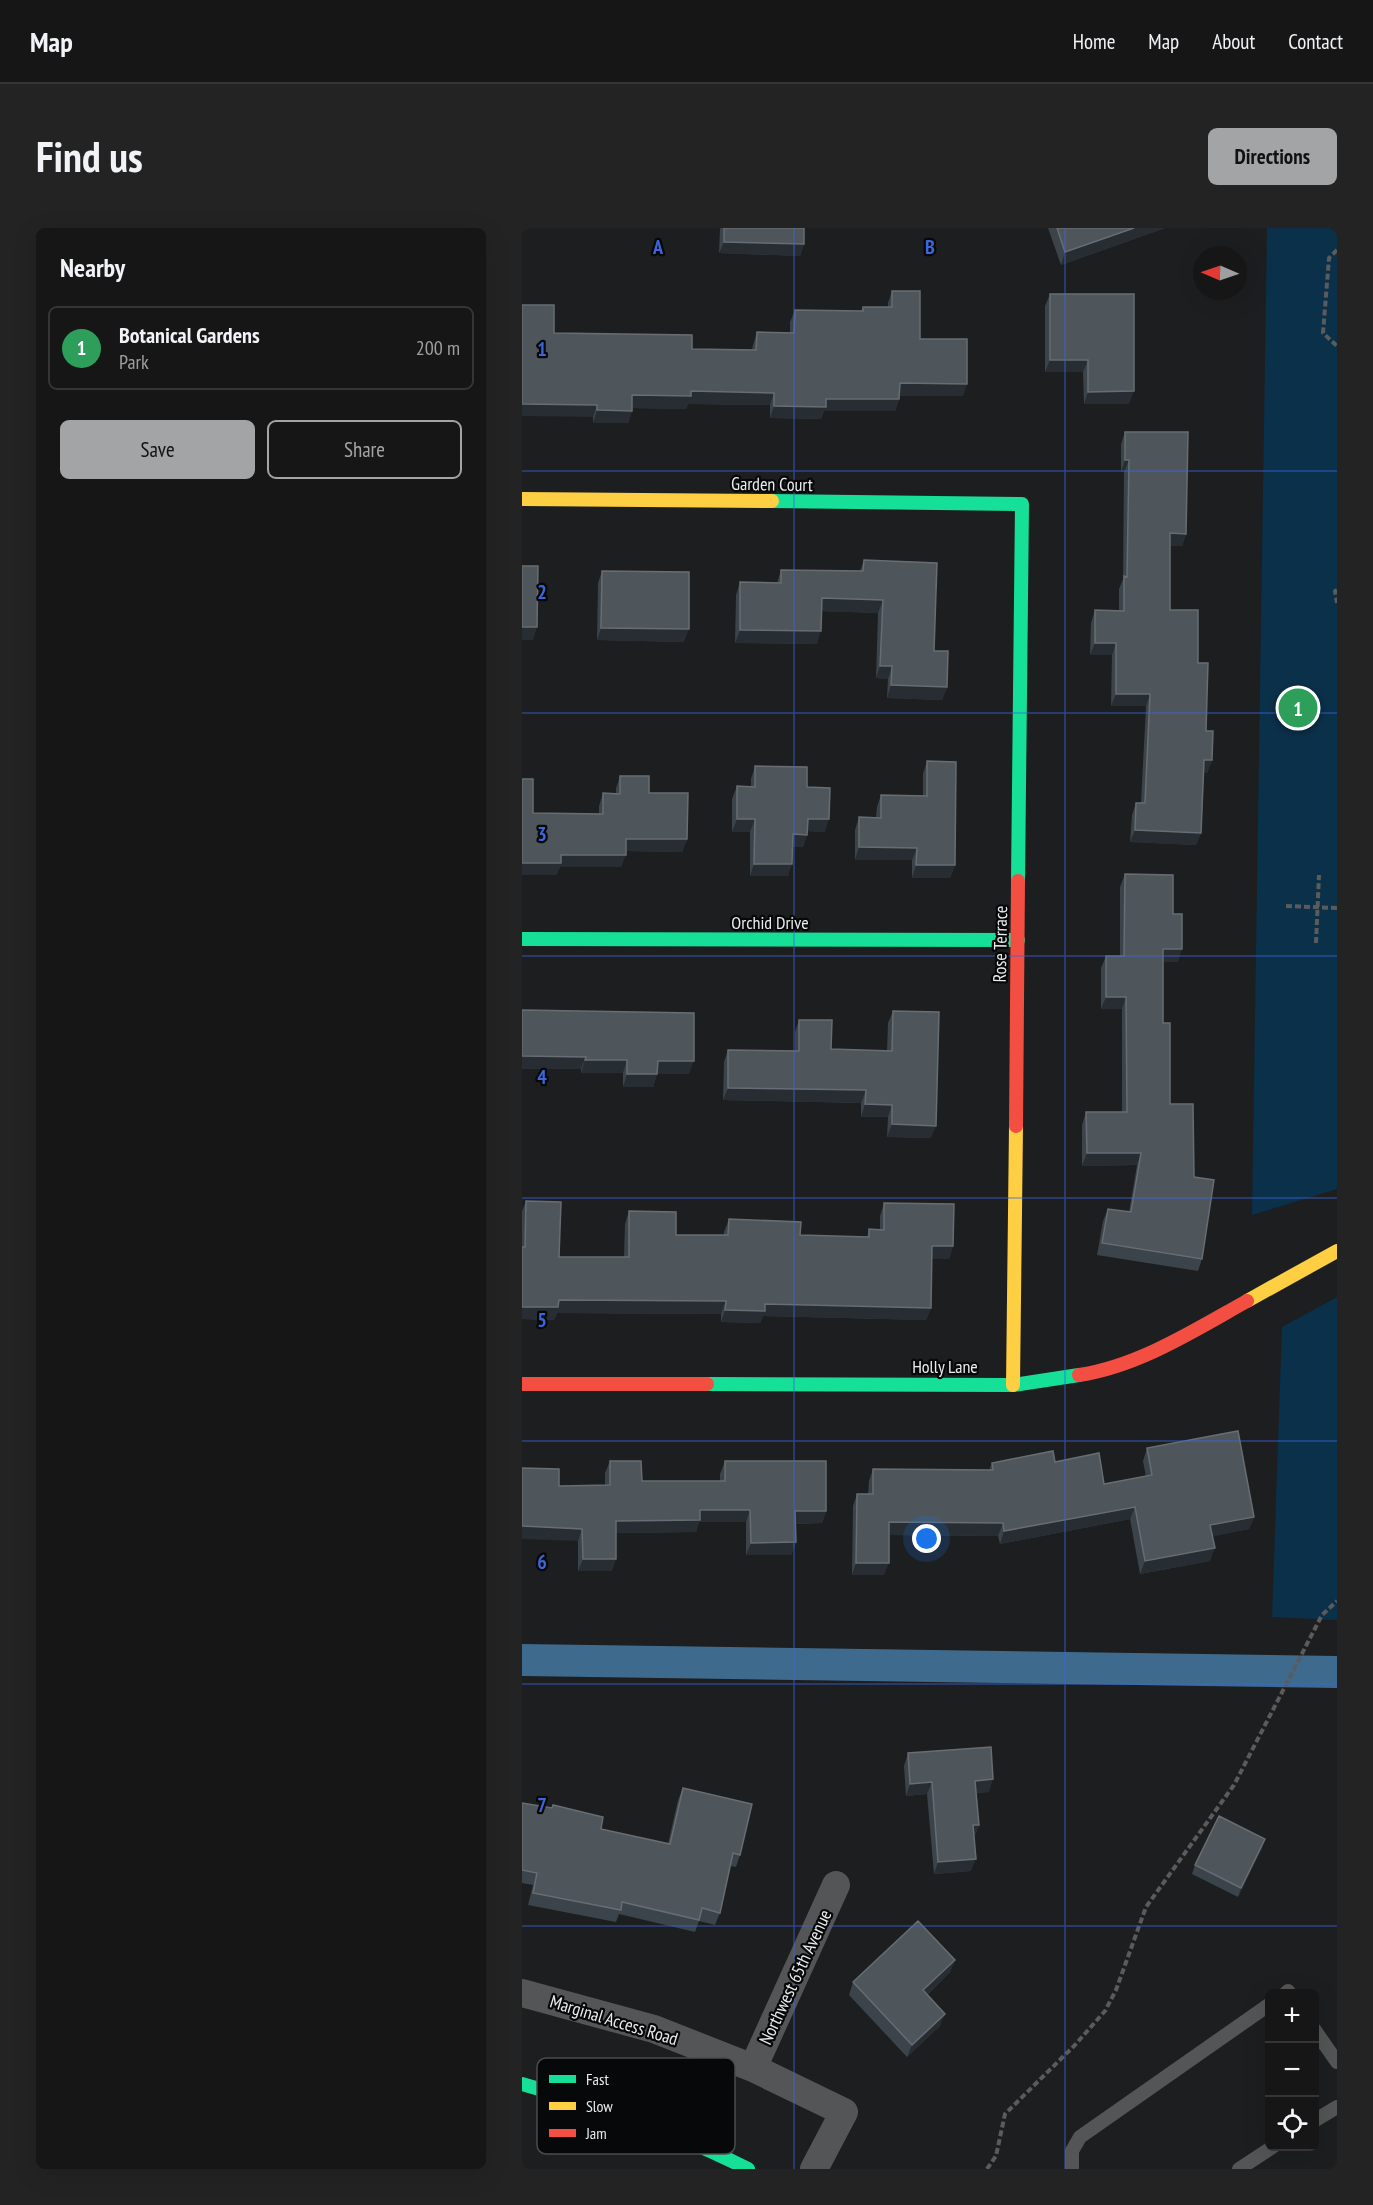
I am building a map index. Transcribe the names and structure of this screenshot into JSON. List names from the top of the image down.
{
  "streets": {
    "street": [
      "Garden Court",
      "Orchid Drive",
      "Rose Terrace",
      "Holly Lane",
      "Northwest 65th Avenue",
      "Marginal Access Road"
    ]
  },
  "crossings": [
    ["Garden Court", "Rose Terrace"],
    ["Orchid Drive", "Rose Terrace"],
    ["Rose Terrace", "Holly Lane"],
    ["Northwest 65th Avenue", "Marginal Access Road"]
  ],
  "legend": ["Fast", "Slow", "Jam"],
  "north": "left",
  "page": {
    "header": "Map",
    "nav": [
      "Home",
      "Map",
      "About",
      "Contact"
    ],
    "buttons": [
      "Directions",
      ["Save", "Share"]
    ],
    "title": "Find us",
    "heading": "Nearby",
    "list": [
      {
        "mark": "1",
        "name": "Botanical Gardens",
        "note": "Park",
        "value": "200 m"
      }
    ],
    "pins": "1",
    "map_buttons": ["+", "−"]
  },
  "grid": {
    "columns": ["A", "B"],
    "rows": [
      "1",
      "2",
      "3",
      "4",
      "5",
      "6",
      "7"
    ]
  }
}
